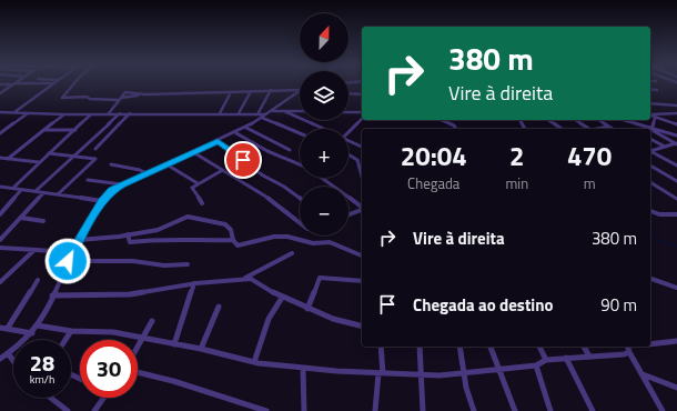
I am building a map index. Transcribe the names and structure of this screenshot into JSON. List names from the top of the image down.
{
  "north": "top",
  "page": {
    "map_buttons": ["+", "−"],
    "turn": ["380 m", "Vire à direita"],
    "eta": [
      "20:04",
      "Chegada",
      "2",
      "min",
      "470",
      "m"
    ],
    "list": [
      {
        "name": "Vire à direita",
        "value": "380 m"
      },
      {
        "name": "Chegada ao destino",
        "value": "90 m"
      }
    ],
    "speed": "28 km/h",
    "limit": "30"
  }
}
